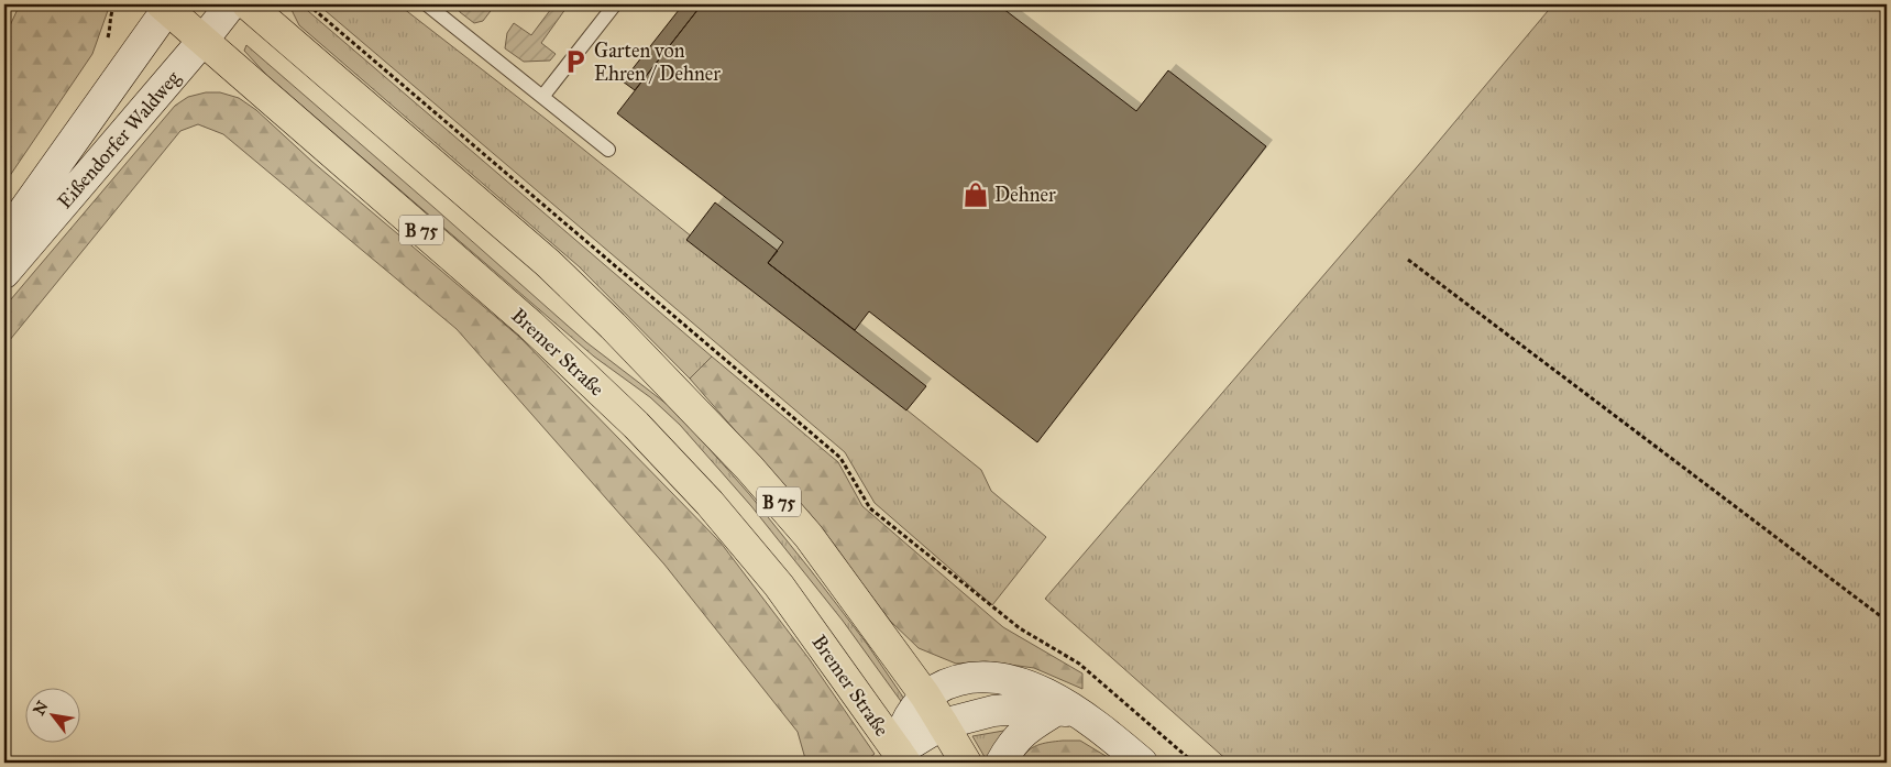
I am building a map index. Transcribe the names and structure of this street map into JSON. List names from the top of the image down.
{
  "streets": {
    "main road": ["Eißendorfer Waldweg", "B 75", "Bremer Straße"]
  },
  "crossings": [
    ["Eißendorfer Waldweg", "Bremer Straße"],
    ["B 75", "Bremer Straße"]
  ],
  "places": {
    "parking": ["Garten von Ehren / Dehner"],
    "shop": ["Dehner"]
  },
  "north": "top left"
}
